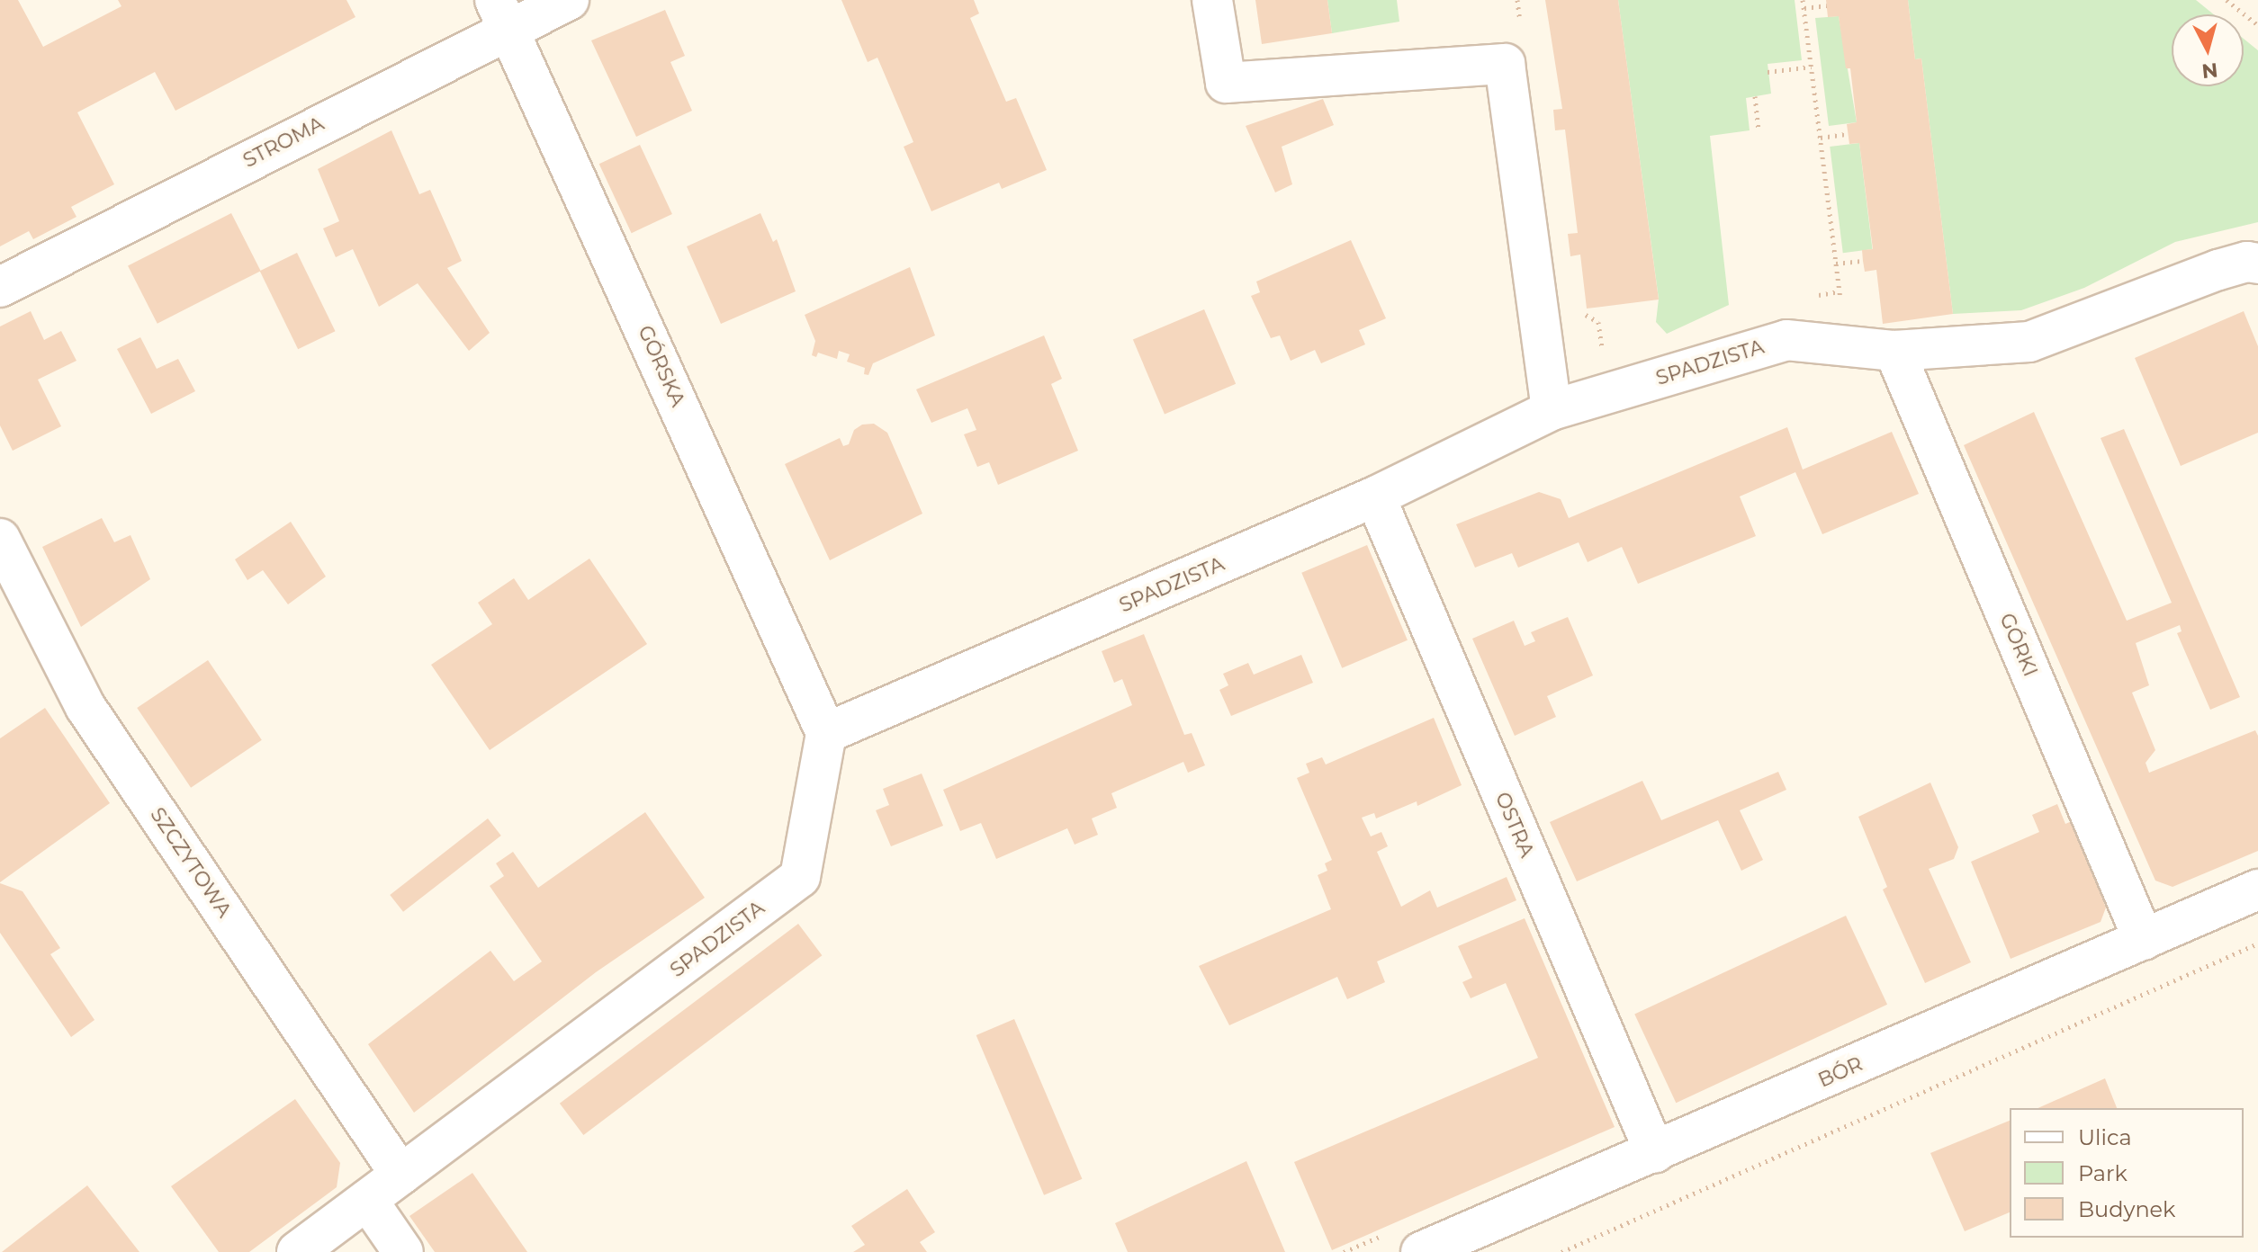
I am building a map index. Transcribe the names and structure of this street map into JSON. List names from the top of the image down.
{
  "streets": {
    "street": [
      "STROMA",
      "SPADZISTA",
      "GÓRSKA",
      "GÓRKI",
      "OSTRA",
      "SZCZYTOWA",
      "BÓR"
    ]
  },
  "crossings": [
    ["STROMA", "GÓRSKA"],
    ["SPADZISTA", "GÓRSKA"],
    ["SPADZISTA", "GÓRKI"],
    ["SPADZISTA", "OSTRA"],
    ["SPADZISTA", "SZCZYTOWA"],
    ["GÓRKI", "BÓR"],
    ["OSTRA", "BÓR"]
  ],
  "legend": ["Ulica", "Park", "Budynek"],
  "north": "bottom"
}
